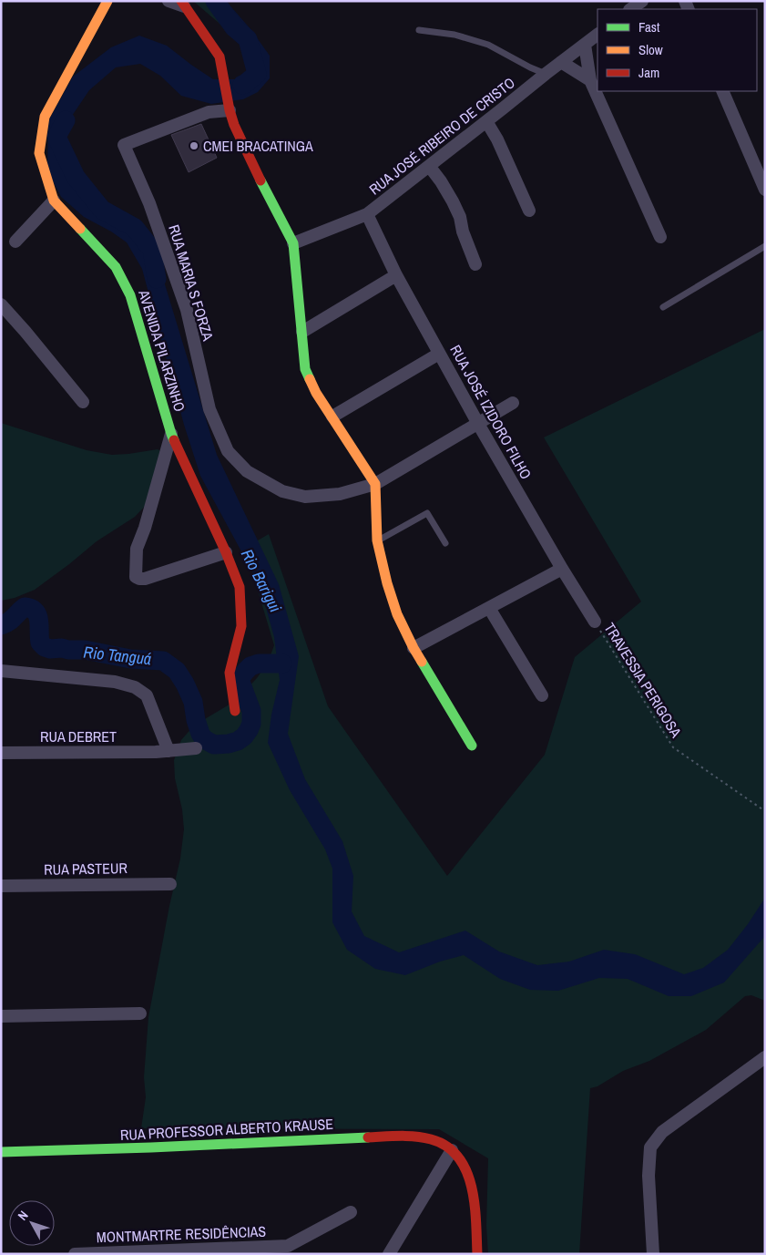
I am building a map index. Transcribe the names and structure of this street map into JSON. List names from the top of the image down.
{
  "streets": {
    "street": [
      "RUA JOSÉ RIBEIRO DE CRISTO",
      "RUA MARIA S FORZA",
      "AVENIDA PILARZINHO",
      "RUA JOSÉ IZIDORO FILHO",
      "RUA DEBRET",
      "RUA PASTEUR",
      "RUA PROFESSOR ALBERTO KRAUSE",
      "MONTMARTRE RESIDÊNCIAS"
    ],
    "path": ["TRAVESSIA PERIGOSA"]
  },
  "crossings": [
    ["RUA JOSÉ RIBEIRO DE CRISTO", "RUA JOSÉ IZIDORO FILHO"],
    ["RUA JOSÉ IZIDORO FILHO", "TRAVESSIA PERIGOSA"]
  ],
  "water": ["Rio Barigui", "Rio Tanguá"],
  "places": ["CMEI BRACATINGA"],
  "legend": ["Fast", "Slow", "Jam"],
  "north": "top left"
}
